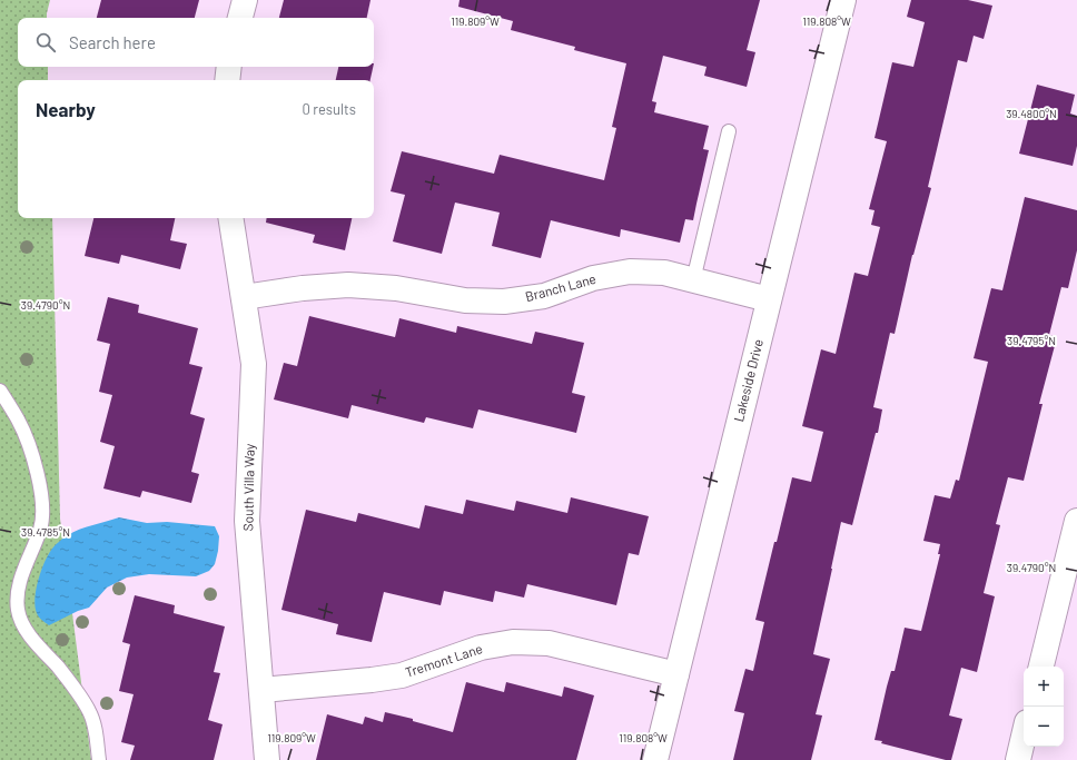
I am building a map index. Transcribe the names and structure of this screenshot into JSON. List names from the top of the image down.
{
  "streets": {
    "street": [
      "Branch Lane",
      "Lakeside Drive",
      "South Villa Way",
      "Tremont Lane"
    ]
  },
  "crossings": [
    ["Branch Lane", "Lakeside Drive"],
    ["Branch Lane", "South Villa Way"],
    ["Lakeside Drive", "Tremont Lane"],
    ["South Villa Way", "Tremont Lane"]
  ],
  "page": {
    "search": "Search here",
    "heading": ["Nearby", "0 results"],
    "map_buttons": ["+", "−"]
  },
  "coordinates": [
    "119.809°W",
    "119.808°W",
    "39.4800°N",
    "39.4790°N",
    "39.4795°N",
    "39.4785°N"
  ]
}
